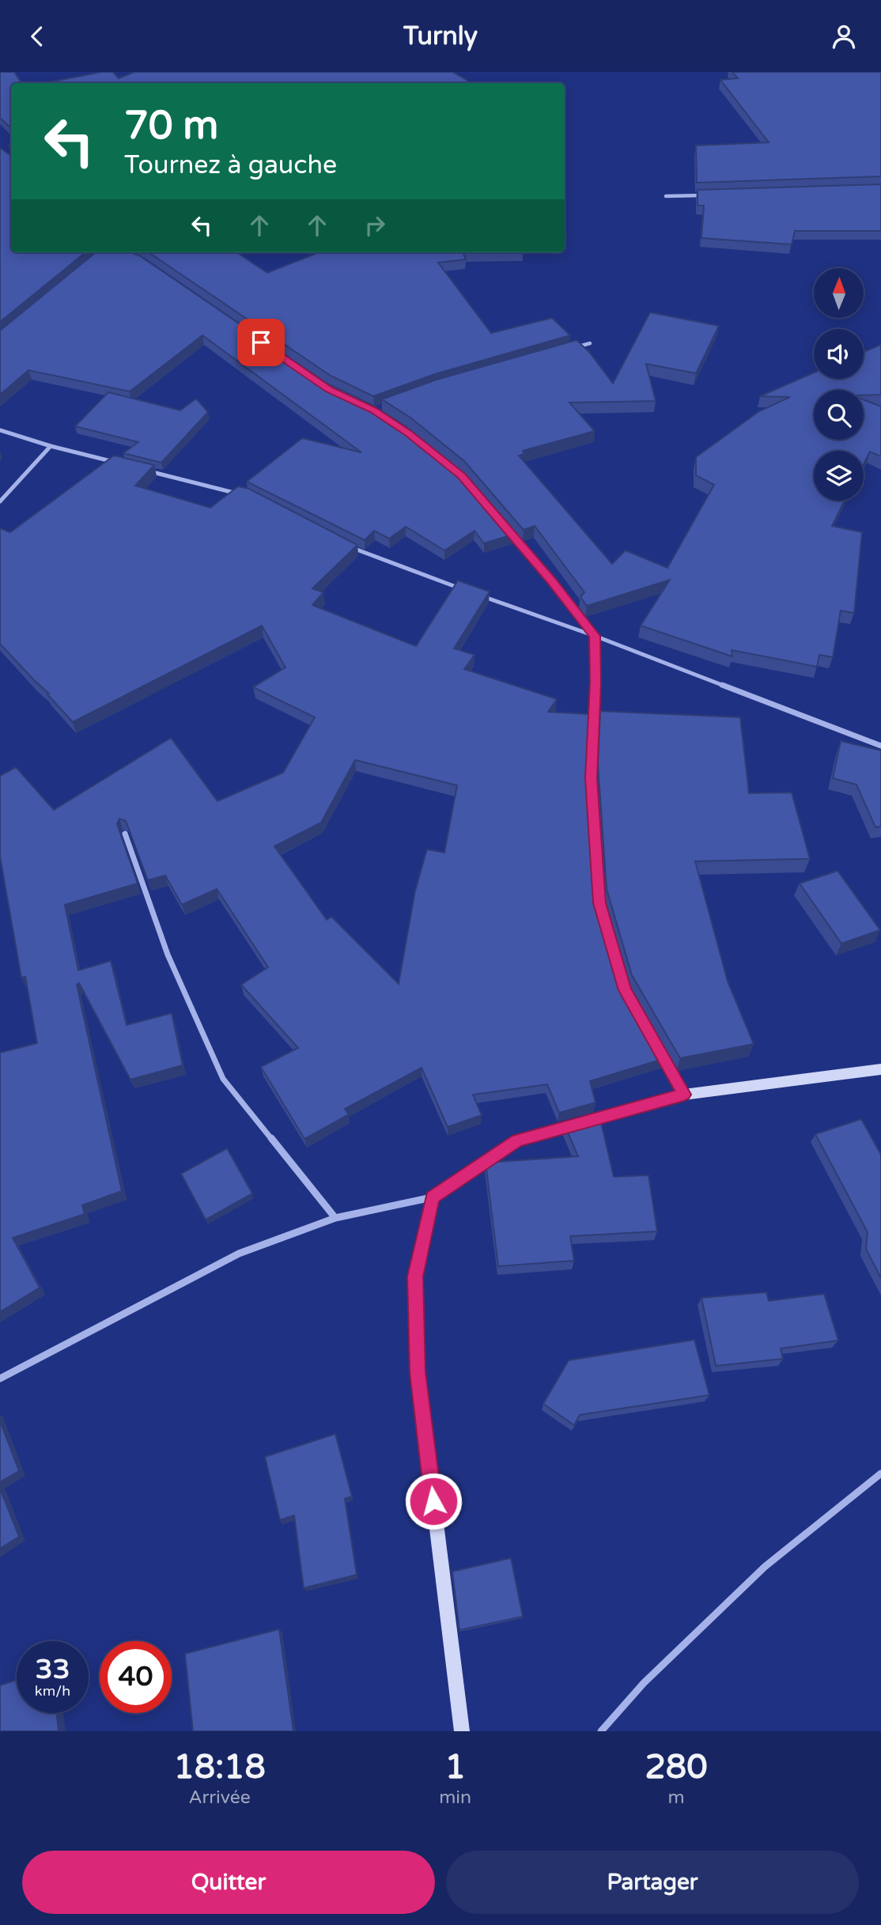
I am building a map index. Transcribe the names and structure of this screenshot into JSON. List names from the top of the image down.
{
  "north": "top",
  "page": {
    "header": "Turnly",
    "turn": ["70 m", "Tournez à gauche"],
    "speed": "33 km/h",
    "limit": "40",
    "eta": [
      "18:18",
      "Arrivée",
      "1",
      "min",
      "280",
      "m"
    ],
    "buttons": ["Quitter", "Partager"]
  }
}
